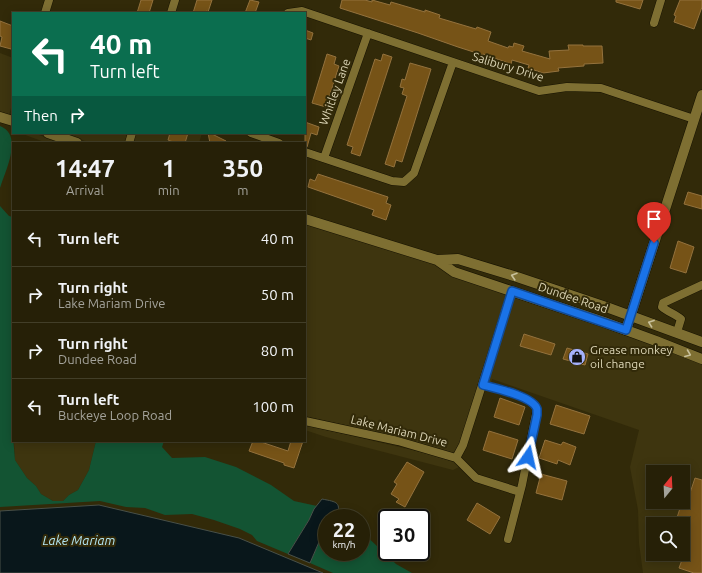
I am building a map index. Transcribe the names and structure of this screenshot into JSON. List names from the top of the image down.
{
  "streets": {
    "main road": ["Dundee Road"],
    "street": ["Salibury Drive", "Whitley Lane", "Lake Mariam Drive"]
  },
  "crossings": [
    ["Salibury Drive", "Whitley Lane"],
    ["Dundee Road", "Lake Mariam Drive"]
  ],
  "water": ["Lake Mariam"],
  "places": {
    "shop": ["Grease monkey oil change"]
  },
  "north": "top",
  "page": {
    "turn": ["40 m", "Turn left"],
    "then": "Then",
    "eta": [
      "14:47",
      "Arrival",
      "1",
      "min",
      "350",
      "m"
    ],
    "list": [
      {
        "name": "Turn left",
        "value": "40 m"
      },
      {
        "name": "Turn right",
        "note": "Lake Mariam Drive",
        "value": "50 m"
      },
      {
        "name": "Turn right",
        "note": "Dundee Road",
        "value": "80 m"
      },
      {
        "name": "Turn left",
        "note": "Buckeye Loop Road",
        "value": "100 m"
      }
    ],
    "speed": "22 km/h",
    "limit": "30"
  }
}
